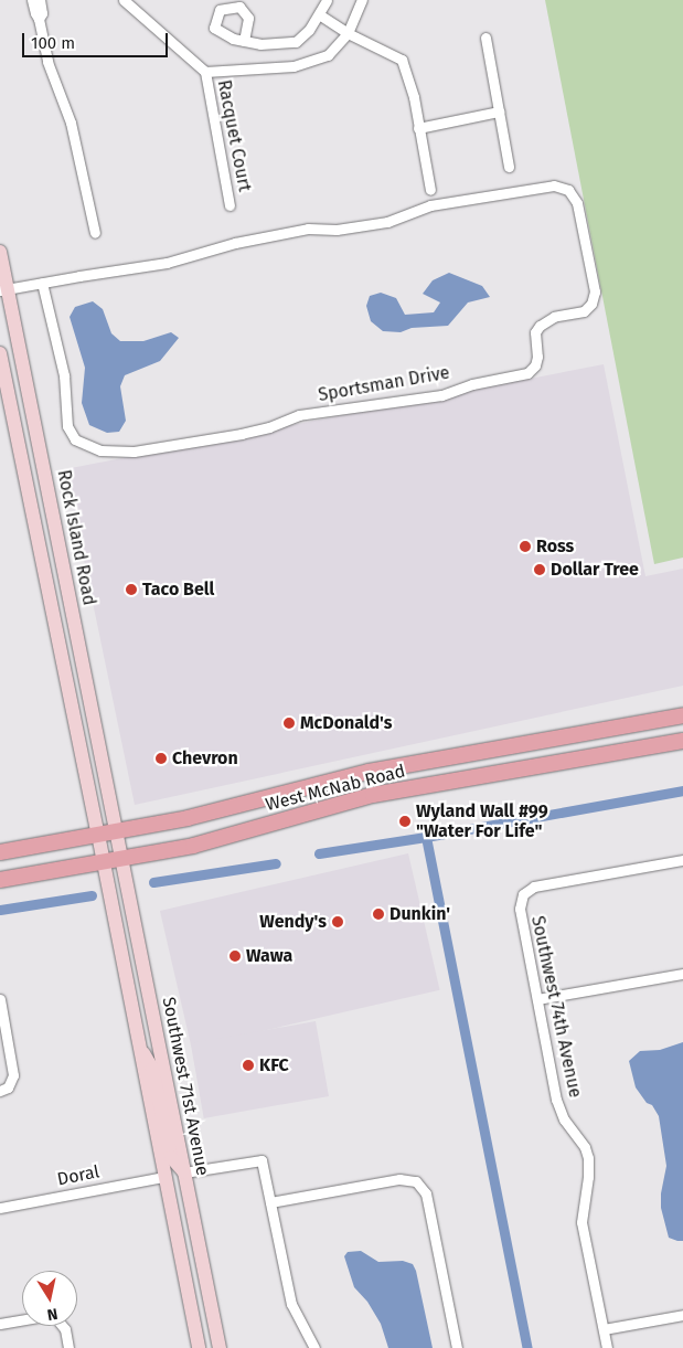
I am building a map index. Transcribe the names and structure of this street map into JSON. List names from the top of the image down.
{
  "streets": {
    "main road": ["Rock Island Road", "West McNab Road", "Southwest 71st Avenue"],
    "street": [
      "Racquet Court",
      "Sportsman Drive",
      "Southwest 74th Avenue",
      "Doral"
    ]
  },
  "crossings": [
    ["Sportsman Drive", "Rock Island Road"],
    ["Rock Island Road", "West McNab Road"],
    ["Rock Island Road", "Southwest 71st Avenue"],
    ["West McNab Road", "Southwest 71st Avenue"]
  ],
  "places": [
    "Ross",
    "Dollar Tree",
    "Taco Bell",
    "McDonald's",
    "Chevron",
    "Wyland Wall #99 \"Water For Life\"",
    "Dunkin'",
    "Wendy's",
    "Wawa",
    "KFC"
  ],
  "scale_bar": "100 m",
  "north": "bottom"
}
